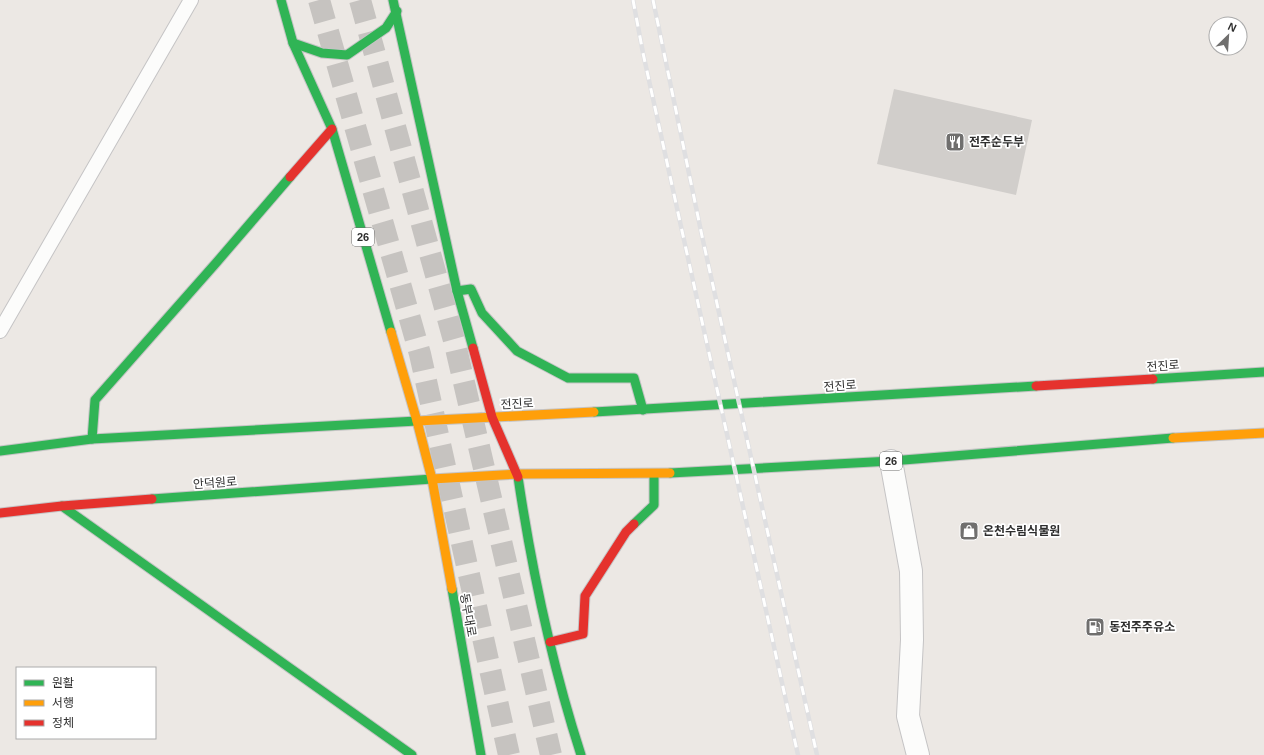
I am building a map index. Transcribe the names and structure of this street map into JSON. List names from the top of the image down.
{
  "streets": {
    "main road": [
      "26",
      "전진로",
      "안덕원로",
      "동부대로"
    ]
  },
  "crossings": [
    ["26", "전진로"],
    ["26", "안덕원로"],
    ["26", "동부대로"],
    ["안덕원로", "동부대로"]
  ],
  "places": {
    "restaurant": ["전주순두부"],
    "shop": ["온천수림식물원"],
    "fuel station": ["동전주주유소"]
  },
  "legend": ["원활", "서행", "정체"],
  "north": "top right"
}
